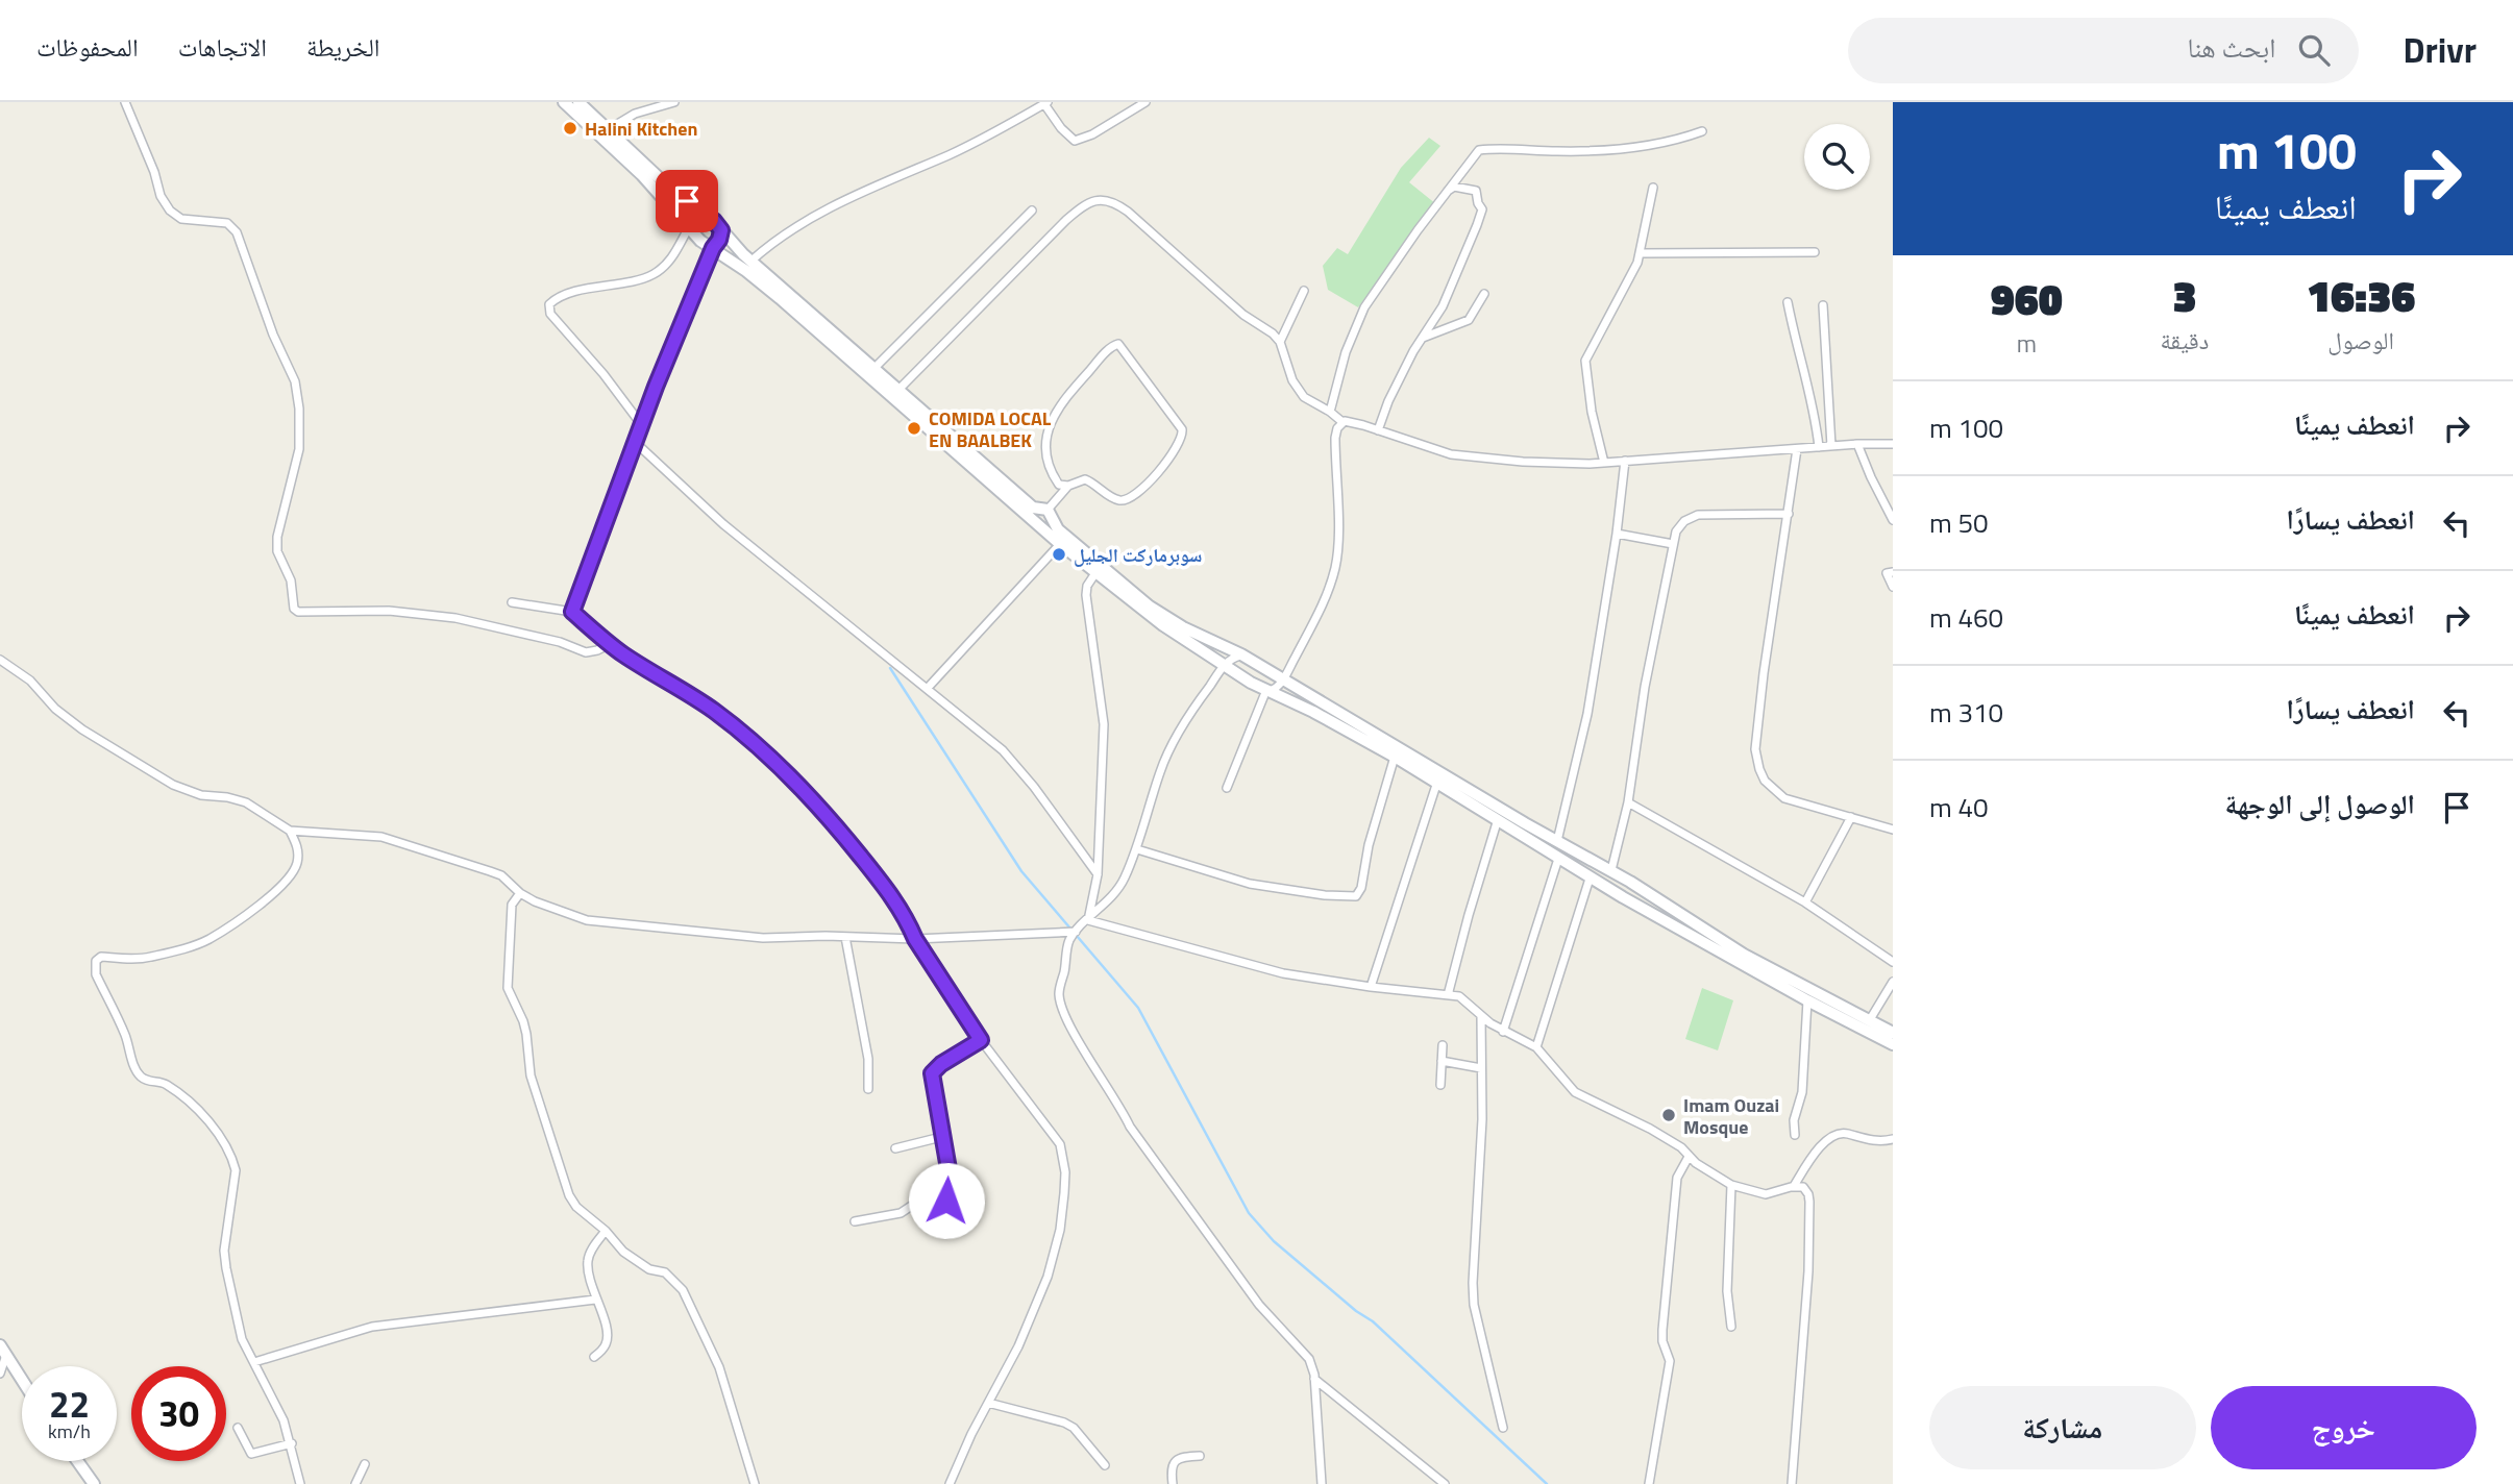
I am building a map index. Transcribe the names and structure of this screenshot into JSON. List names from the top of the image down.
{
  "places": [
    "Halini Kitchen",
    "COMIDA LOCAL EN BAALBEK",
    "سوبرماركت الجليل",
    "Imam Ouzai Mosque"
  ],
  "page": {
    "header": "Drivr",
    "search": "ابحث هنا",
    "nav": ["الخريطة", "الاتجاهات", "المحفوظات"],
    "turn": ["100 m", "انعطف يمينًا"],
    "eta": [
      "16:36",
      "الوصول",
      "3",
      "دقيقة",
      "960",
      "m"
    ],
    "list": [
      {
        "name": "انعطف يمينًا",
        "value": "100 m"
      },
      {
        "name": "انعطف يسارًا",
        "value": "50 m"
      },
      {
        "name": "انعطف يمينًا",
        "value": "460 m"
      },
      {
        "name": "انعطف يسارًا",
        "value": "310 m"
      },
      {
        "name": "الوصول إلى الوجهة",
        "value": "40 m"
      }
    ],
    "speed": "22 km/h",
    "limit": "30",
    "buttons": ["خروج", "مشاركة"]
  }
}
